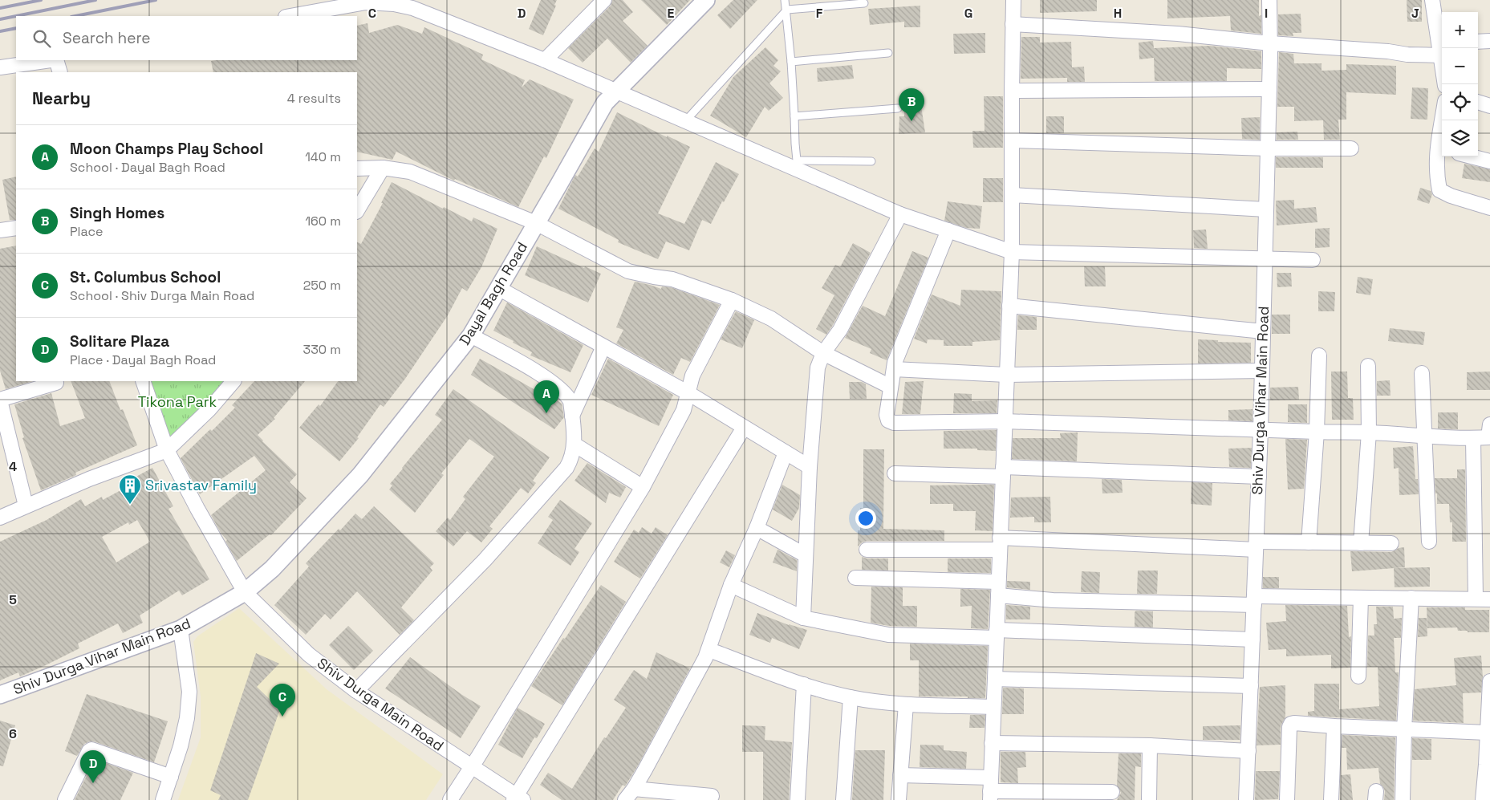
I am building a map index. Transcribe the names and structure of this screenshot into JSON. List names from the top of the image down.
{
  "streets": {
    "street": ["Dayal Bagh Road", "Shiv Durga Vihar Main Road", "Shiv Durga Main Road"]
  },
  "crossings": [
    ["Dayal Bagh Road", "Shiv Durga Vihar Main Road"],
    ["Dayal Bagh Road", "Shiv Durga Main Road"],
    ["Shiv Durga Vihar Main Road", "Shiv Durga Main Road"]
  ],
  "parks": ["Tikona Park"],
  "places": {
    "building": ["Srivastav Family"]
  },
  "page": {
    "map_buttons": ["+", "−"],
    "search": "Search here",
    "heading": ["Nearby", "4 results"],
    "pins": [
      "B",
      "A",
      "C",
      "D"
    ],
    "list": [
      {
        "mark": "A",
        "name": "Moon Champs Play School",
        "note": "School · Dayal Bagh Road",
        "value": "140 m"
      },
      {
        "mark": "B",
        "name": "Singh Homes",
        "note": "Place",
        "value": "160 m"
      },
      {
        "mark": "C",
        "name": "St. Columbus School",
        "note": "School · Shiv Durga Main Road",
        "value": "250 m"
      },
      {
        "mark": "D",
        "name": "Solitare Plaza",
        "note": "Place · Dayal Bagh Road",
        "value": "330 m"
      }
    ]
  },
  "grid": {
    "columns": [
      "C",
      "D",
      "E",
      "F",
      "G",
      "H",
      "I",
      "J"
    ],
    "rows": ["4", "5", "6"]
  }
}
